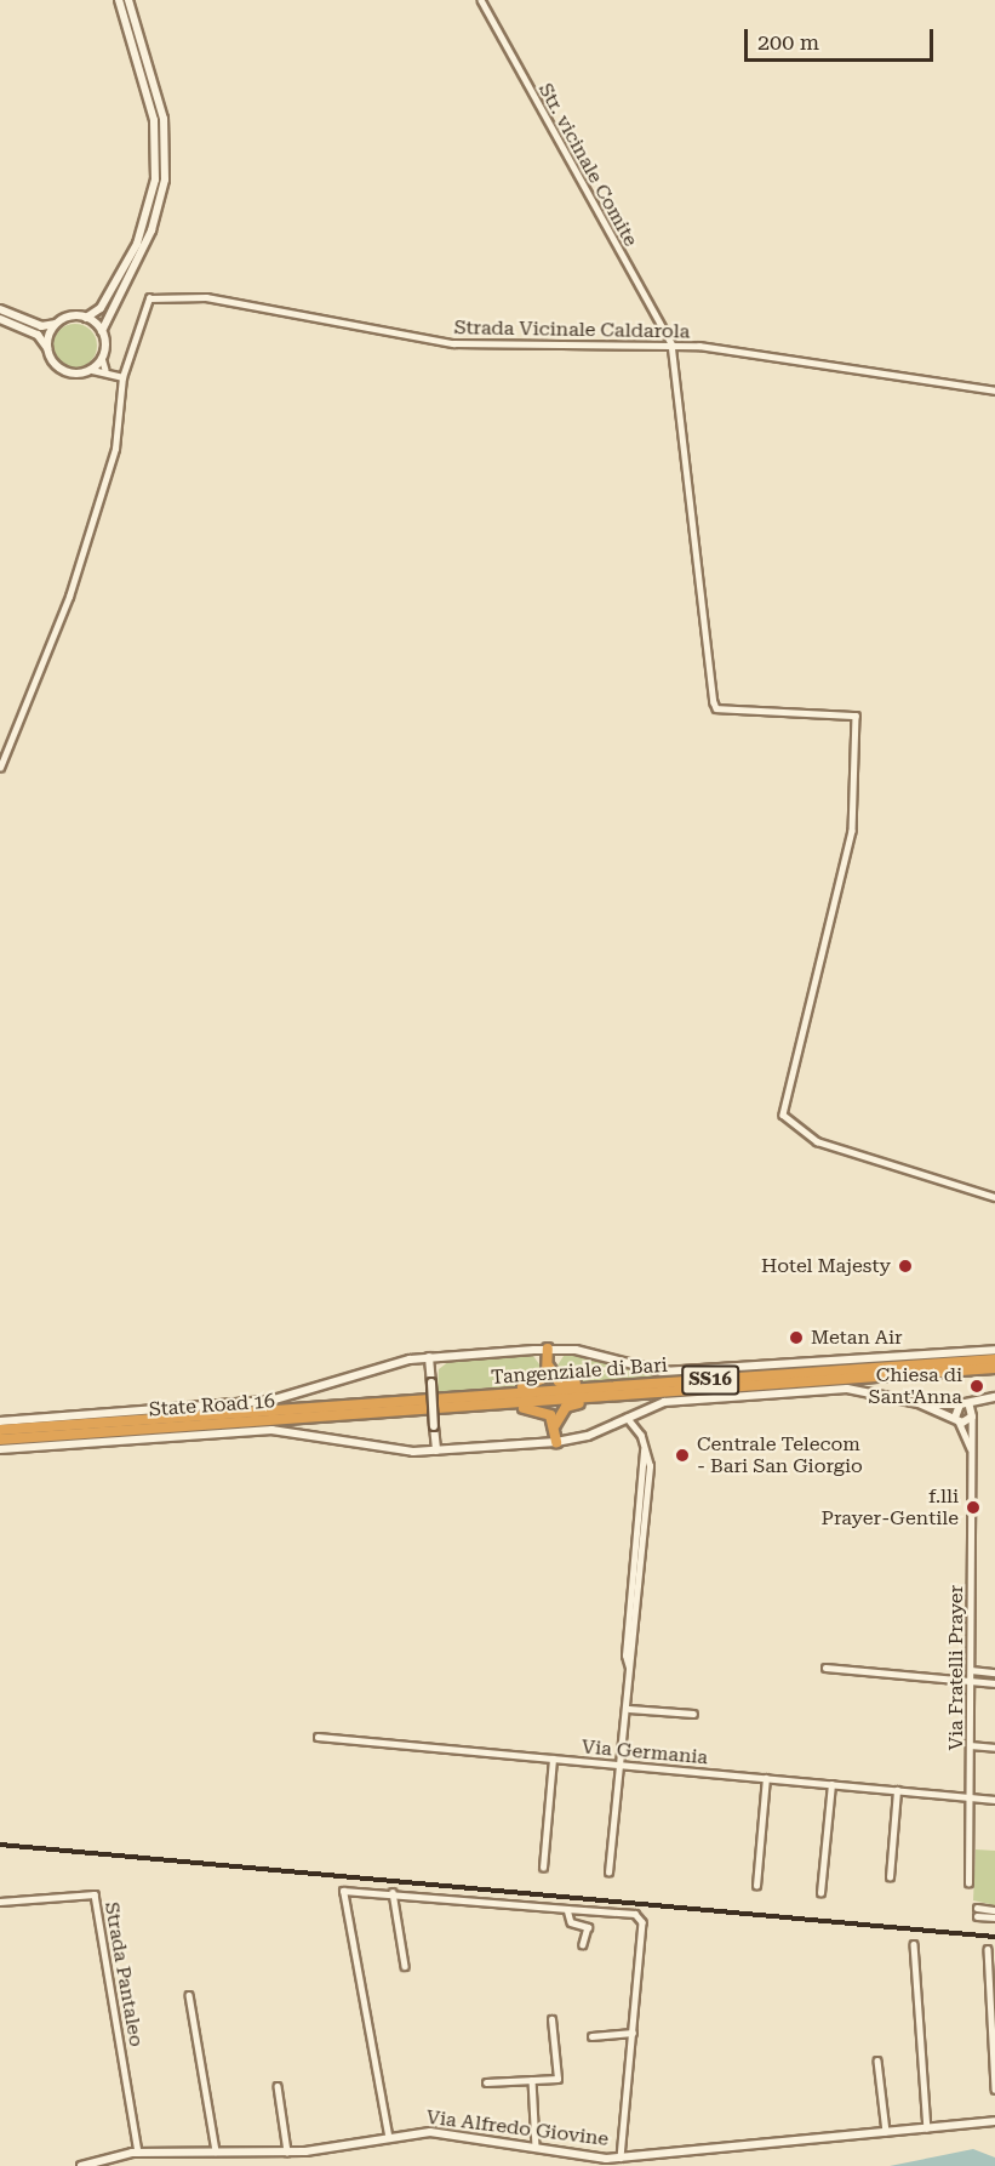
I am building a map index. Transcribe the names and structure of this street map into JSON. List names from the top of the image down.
{
  "streets": {
    "highway": ["Tangenziale di Bari", "SS16", "State Road 16"],
    "street": [
      "Str. vicinale Comite",
      "Strada Vicinale Caldarola",
      "Via Fratelli Prayer",
      "Via Germania",
      "Strada Pantaleo",
      "Via Alfredo Giovine"
    ]
  },
  "crossings": [
    ["Str. vicinale Comite", "Strada Vicinale Caldarola"],
    ["Tangenziale di Bari", "State Road 16"],
    ["Via Fratelli Prayer", "Via Germania"],
    ["Strada Pantaleo", "Via Alfredo Giovine"]
  ],
  "places": [
    "Hotel Majesty",
    "Metan Air",
    "Chiesa di Sant'Anna",
    "Centrale Telecom - Bari San Giorgio",
    "f.lli Prayer-Gentile"
  ],
  "scale_bar": "200 m"
}
